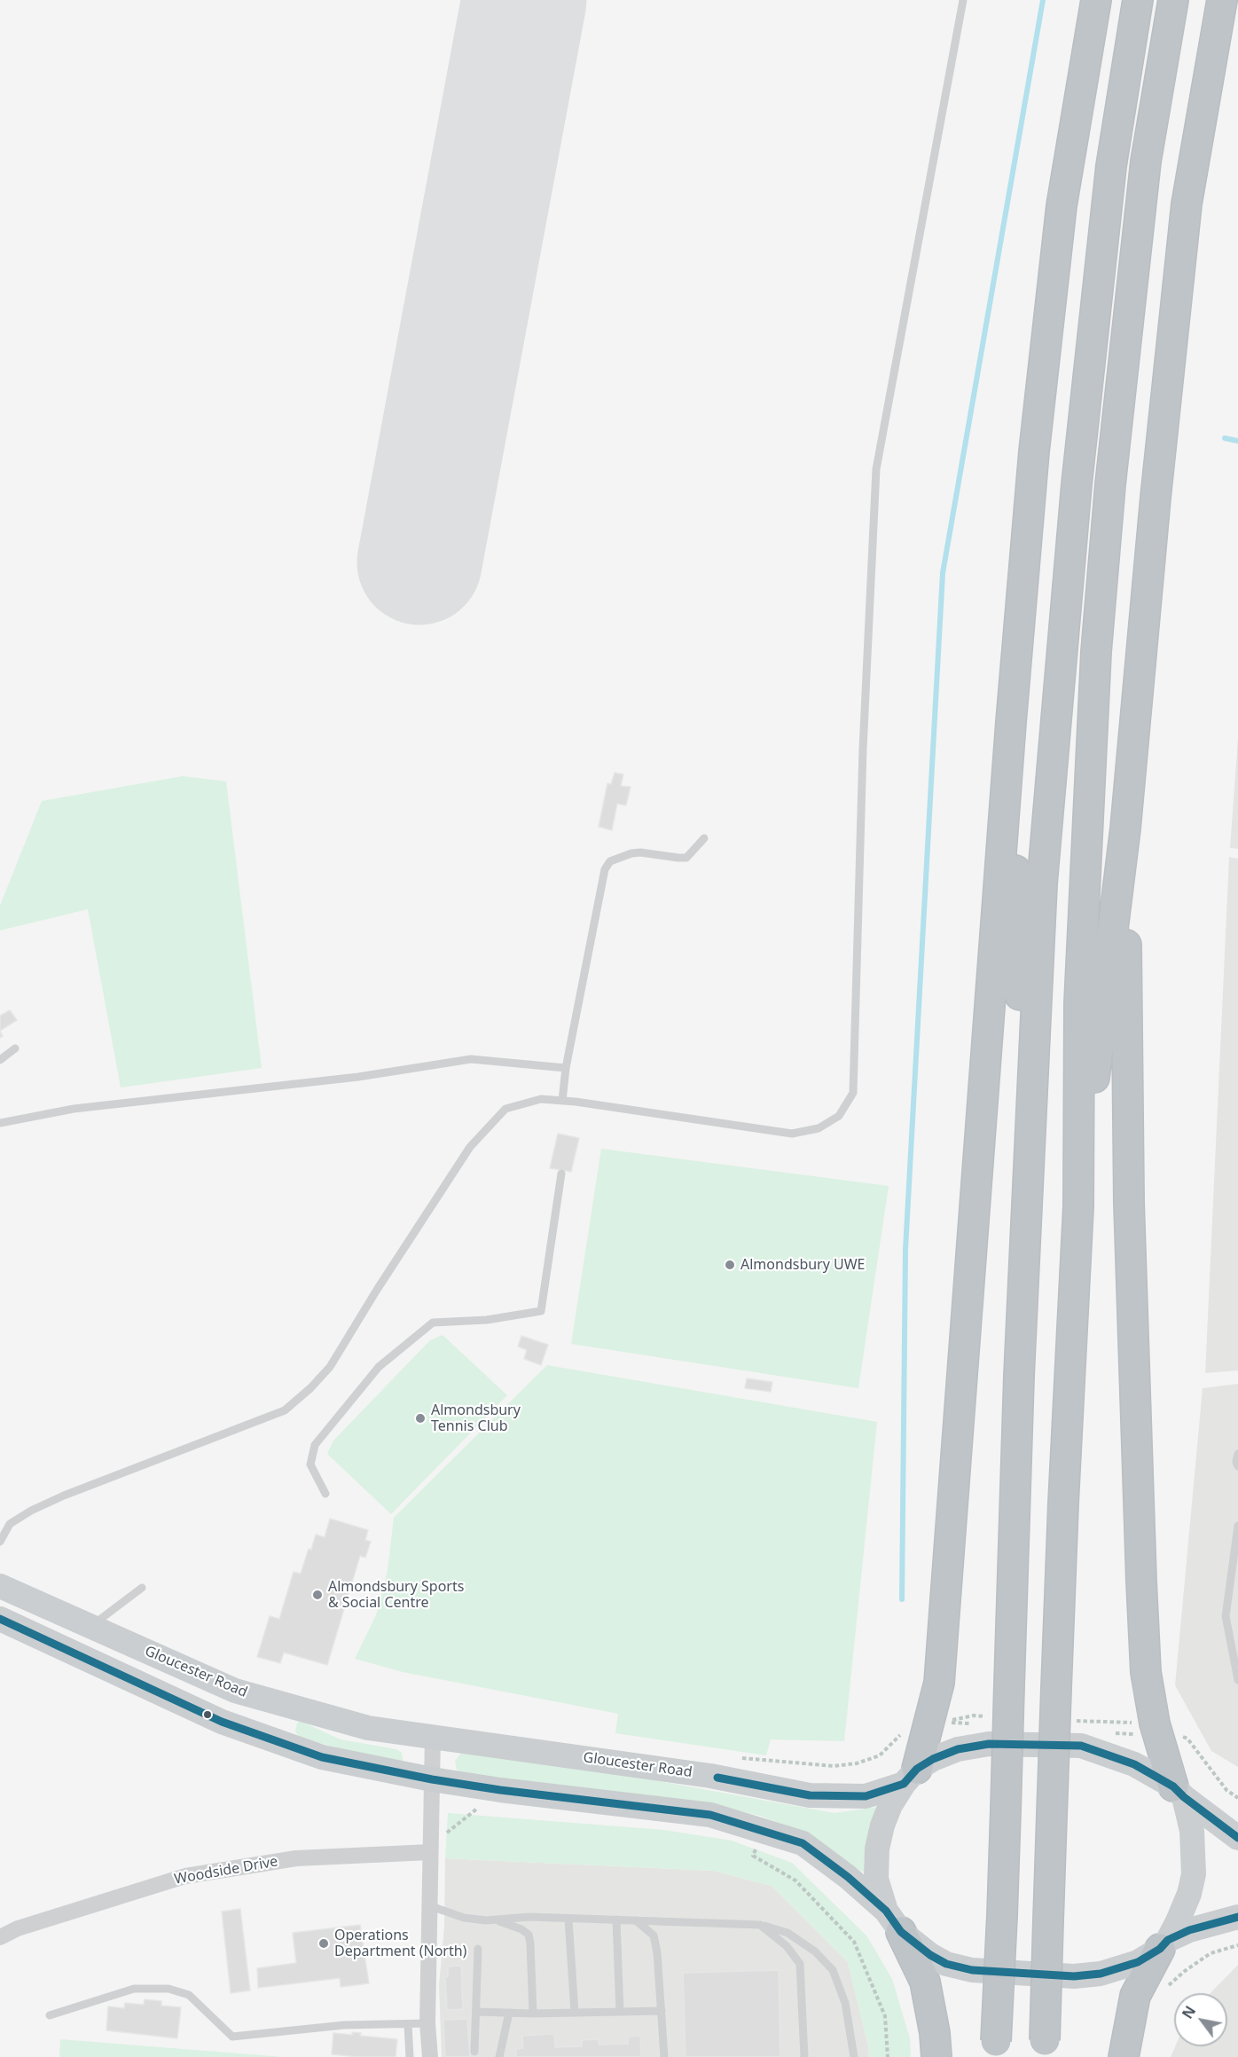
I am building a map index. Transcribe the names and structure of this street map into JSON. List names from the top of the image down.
{
  "streets": {
    "main road": ["Gloucester Road"],
    "street": ["Woodside Drive"]
  },
  "places": [
    "Almondsbury UWE",
    "Almondsbury Tennis Club",
    "Almondsbury Sports & Social Centre",
    "Operations Department (North)"
  ],
  "north": "top left"
}
